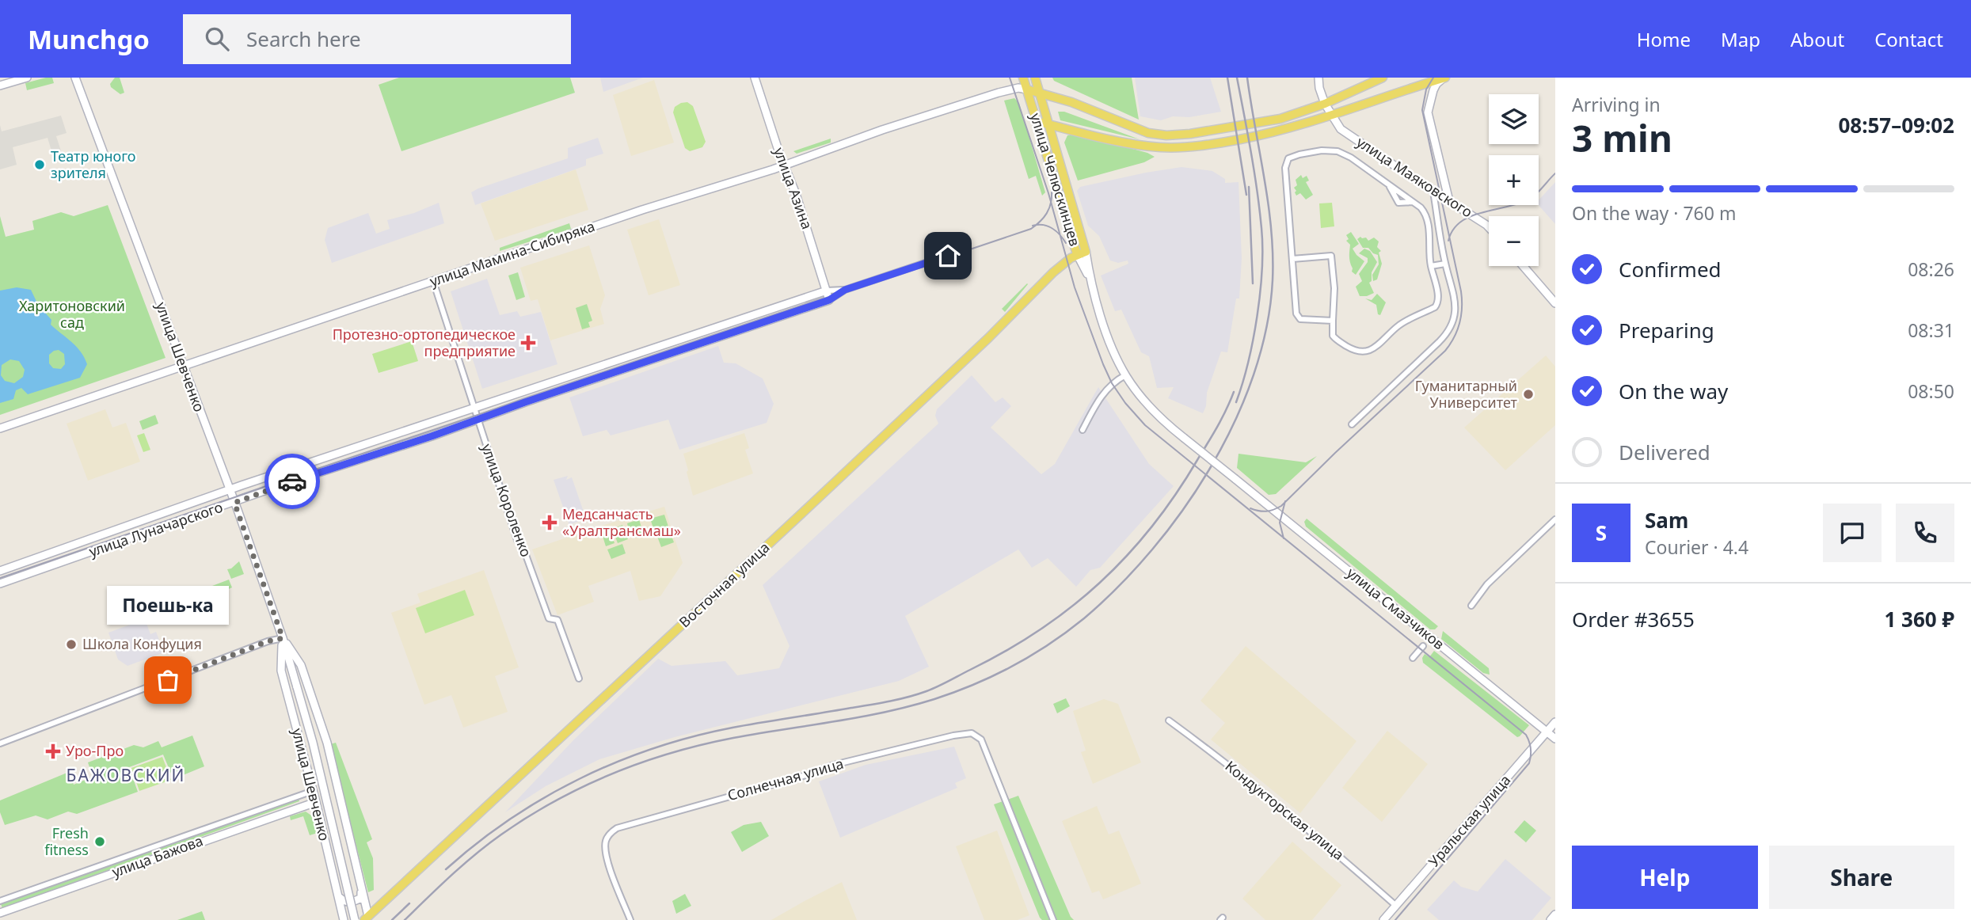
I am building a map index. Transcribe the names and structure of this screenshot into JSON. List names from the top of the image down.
{
  "streets": {
    "main road": [
      "улица Маяковского",
      "улица Челюскинцев",
      "улица Азина",
      "улица Мамина-Сибиряка",
      "улица Шевченко",
      "улица Луначарского",
      "Восточная улица",
      "улица Смазчиков",
      "Уральская улица",
      "улица Бажова"
    ],
    "street": ["улица Короленко", "Солнечная улица", "Кондукторская улица"]
  },
  "crossings": [
    ["улица Челюскинцев", "улица Мамина-Сибиряка"],
    ["улица Челюскинцев", "Восточная улица"],
    ["улица Челюскинцев", "улица Смазчиков"],
    ["улица Азина", "улица Мамина-Сибиряка"],
    ["улица Азина", "улица Луначарского"],
    ["улица Мамина-Сибиряка", "улица Шевченко"],
    ["улица Мамина-Сибиряка", "улица Короленко"],
    ["улица Шевченко", "улица Луначарского"],
    ["улица Шевченко", "Восточная улица"],
    ["улица Шевченко", "улица Бажова"],
    ["улица Короленко", "улица Луначарского"],
    ["улица Смазчиков", "Уральская улица"],
    ["Кондукторская улица", "Уральская улица"]
  ],
  "districts": ["БАЖОВСКИЙ"],
  "parks": ["Харитоновский сад"],
  "places": {
    "other": [
      "Театр юного зрителя",
      "Гуманитарный Университет",
      "Школа Конфуция",
      "Поешь-ка",
      "Fresh fitness"
    ],
    "health": ["Протезно-ортопедическое предприятие", "Медсанчасть «Уралтрансмаш»", "Уро-Про"]
  },
  "page": {
    "header": "Munchgo",
    "search": "Search here",
    "nav": [
      "Home",
      "Map",
      "About",
      "Contact"
    ],
    "heading": ["3 min", "Arriving in", "08:57–09:02"],
    "panel": [
      "Sam",
      "Courier · 4.4",
      "Order #3655",
      "1 360 ₽"
    ],
    "map_buttons": ["+", "−"],
    "bar": "On the way · 760 m",
    "list": [
      ["Confirmed", "08:26"],
      ["Preparing", "08:31"],
      ["On the way", "08:50"],
      "Delivered"
    ],
    "round": "S",
    "bubble": "Поешь-ка",
    "buttons": ["Help", "Share"]
  }
}
